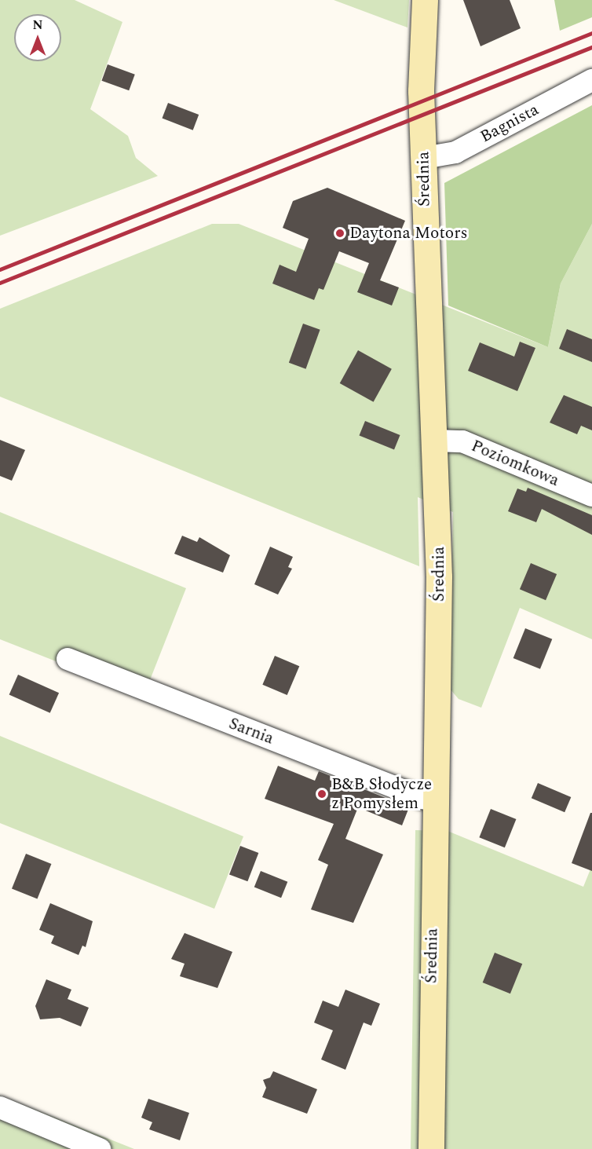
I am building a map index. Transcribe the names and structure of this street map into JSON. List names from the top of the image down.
{
  "streets": {
    "street": [
      "Bagnista",
      "Średnia",
      "Poziomkowa",
      "Sarnia"
    ]
  },
  "crossings": [
    ["Bagnista", "Średnia"],
    ["Średnia", "Poziomkowa"],
    ["Średnia", "Sarnia"]
  ],
  "places": ["Daytona Motors", "B&B Słodycze z Pomysłem"],
  "north": "top"
}
